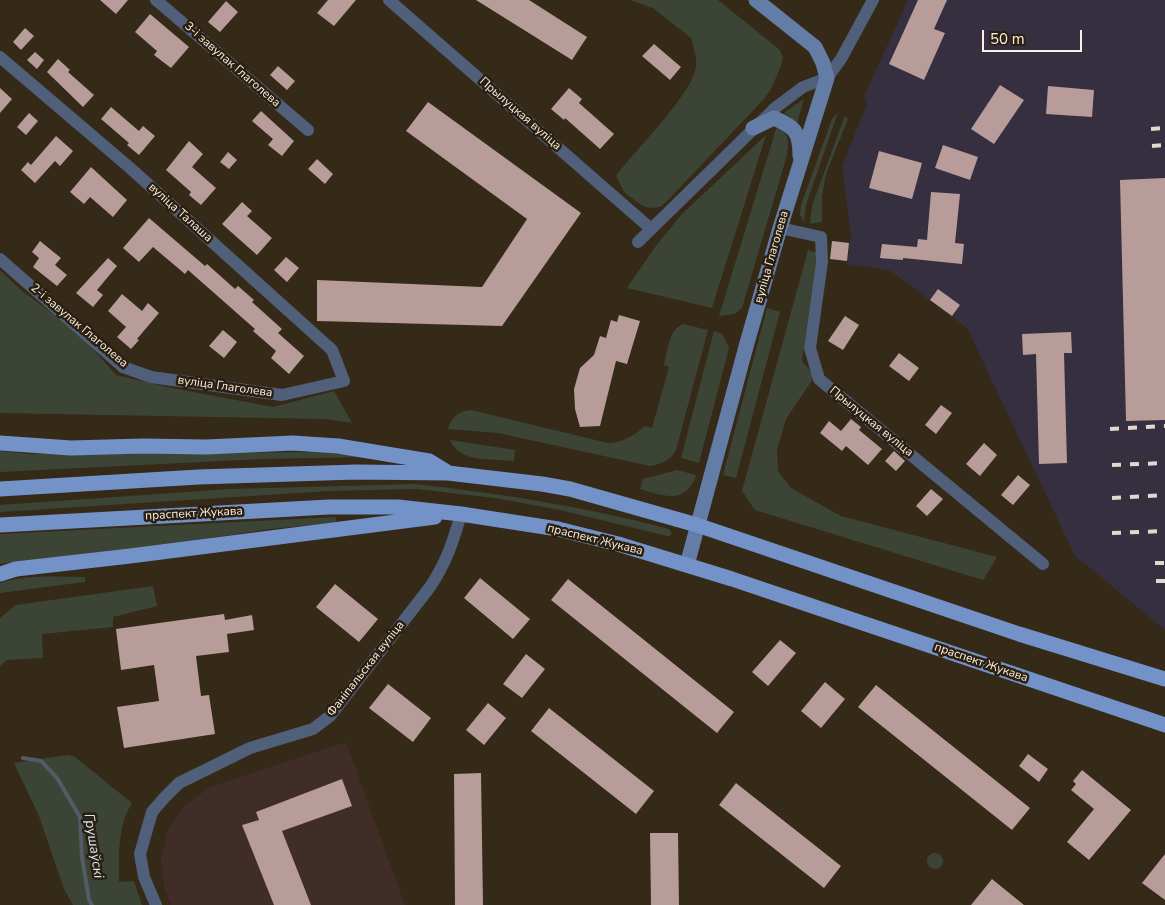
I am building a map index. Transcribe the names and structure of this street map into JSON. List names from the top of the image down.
{
  "streets": {
    "main road": ["праспект Жукава"],
    "street": [
      "3-і завулак Глаголева",
      "Прылуцкая вуліца",
      "вуліца Талаша",
      "вуліца Глаголева",
      "2-і завулак Глаголева",
      "Фаніпальская вуліца"
    ]
  },
  "crossings": [
    ["Прылуцкая вуліца", "вуліца Глаголева"],
    ["вуліца Талаша", "вуліца Глаголева"],
    ["вуліца Глаголева", "2-і завулак Глаголева"],
    ["вуліца Глаголева", "праспект Жукава"],
    ["праспект Жукава", "Фаніпальская вуліца"]
  ],
  "water": ["Грушаўскі"],
  "scale_bar": "50 m"
}
